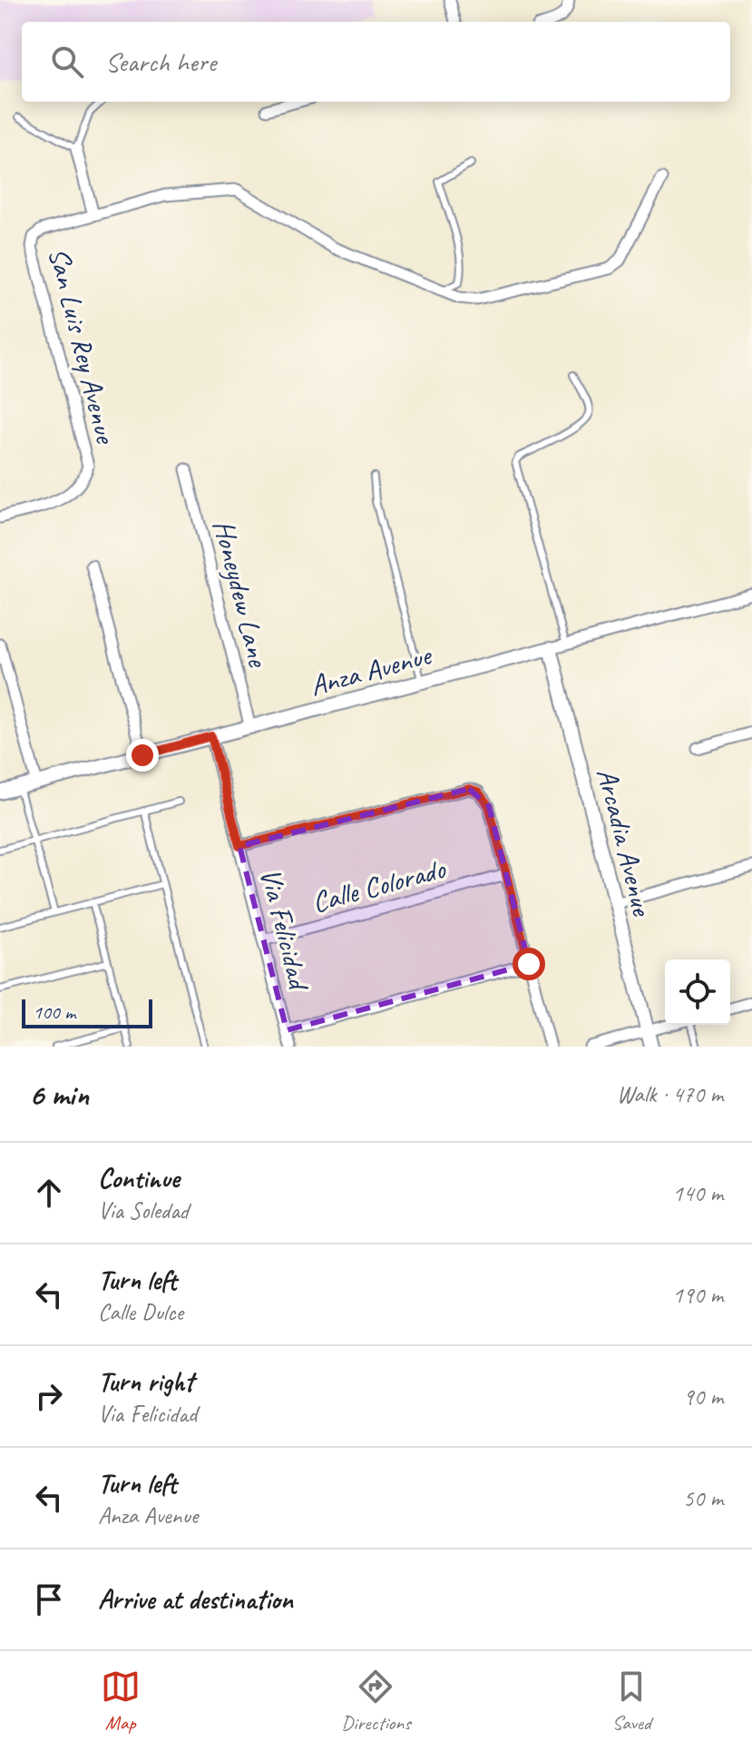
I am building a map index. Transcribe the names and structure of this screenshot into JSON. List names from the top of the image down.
{
  "streets": {
    "street": [
      "San Luis Rey Avenue",
      "Honeydew Lane",
      "Anza Avenue",
      "Arcadia Avenue",
      "Calle Colorado",
      "Via Felicidad"
    ]
  },
  "crossings": [
    ["Honeydew Lane", "Anza Avenue"],
    ["Anza Avenue", "Arcadia Avenue"],
    ["Anza Avenue", "Via Felicidad"],
    ["Calle Colorado", "Via Felicidad"]
  ],
  "scale_bar": "100 m",
  "page": {
    "search": "Search here",
    "scale": "100 m",
    "heading": ["6 min", "Walk · 470 m"],
    "list": [
      ["Continue", "Via Soledad", "140 m"],
      ["Turn left", "Calle Dulce", "190 m"],
      ["Turn right", "Via Felicidad", "90 m"],
      ["Turn left", "Anza Avenue", "50 m"],
      "Arrive at destination"
    ],
    "nav": ["Map", "Directions", "Saved"]
  }
}
